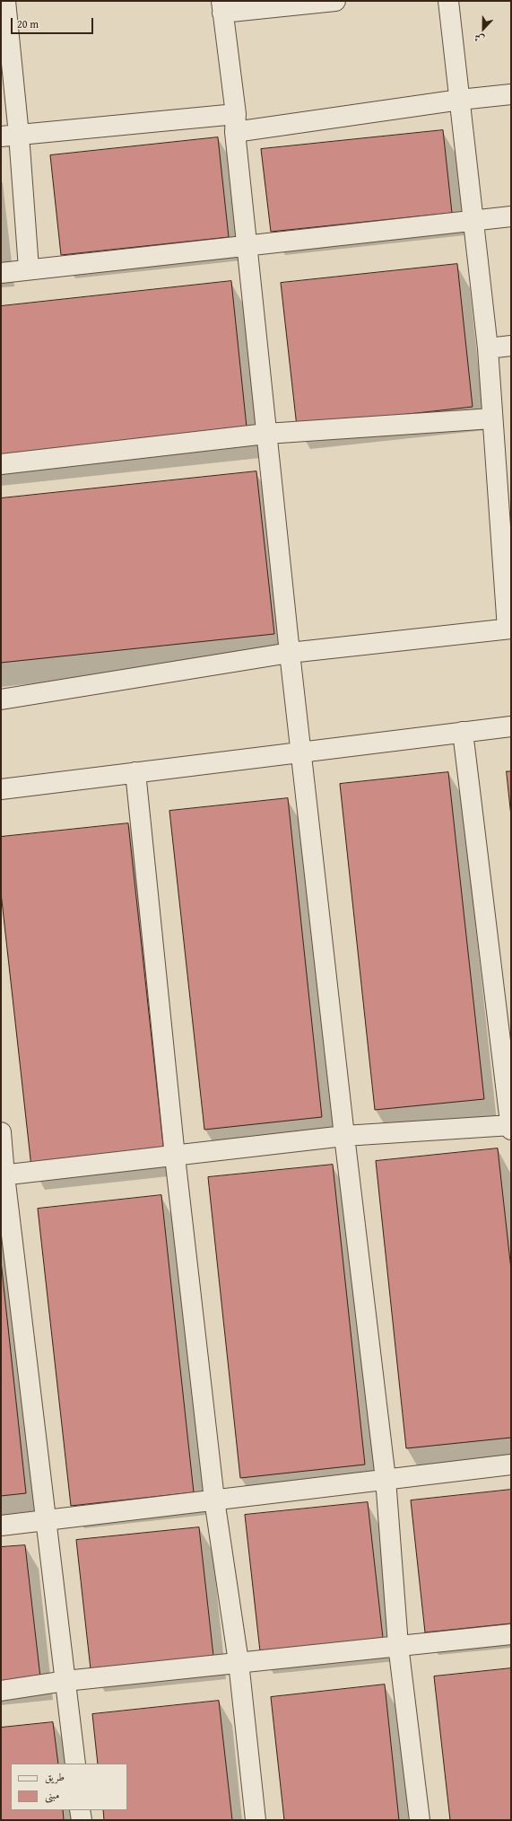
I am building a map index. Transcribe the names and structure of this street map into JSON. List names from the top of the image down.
{
  "legend": ["طريق", "مبنى"],
  "scale_bar": "20 m",
  "north": "bottom"
}
